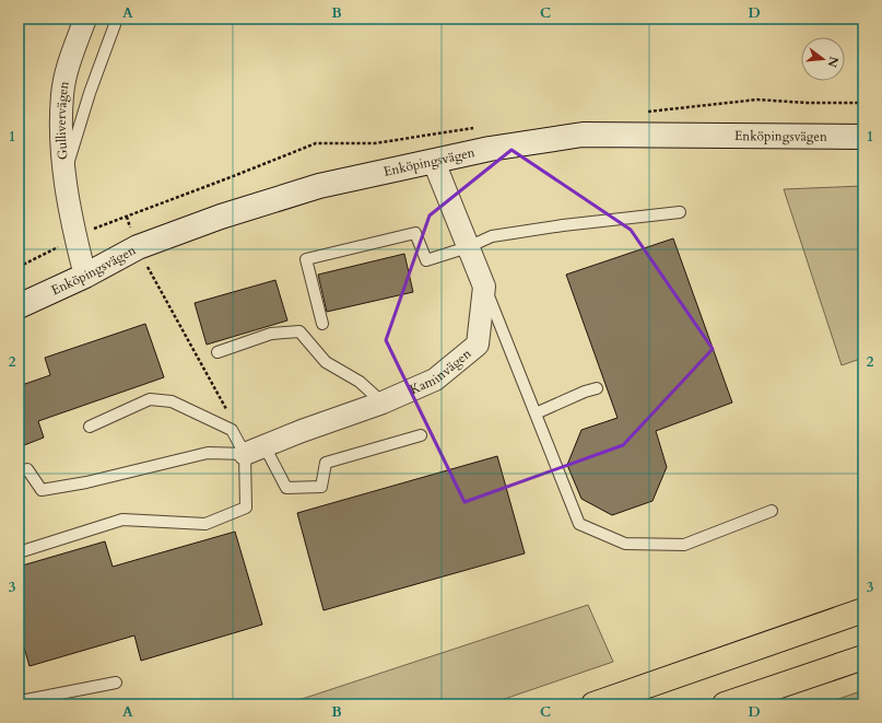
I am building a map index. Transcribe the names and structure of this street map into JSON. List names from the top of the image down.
{
  "streets": {
    "street": ["Gullivervägen", "Enköpingsvägen", "Kaminvägen"]
  },
  "crossings": [
    ["Gullivervägen", "Enköpingsvägen"],
    ["Enköpingsvägen", "Kaminvägen"]
  ],
  "north": "right",
  "grid": {
    "columns": [
      "A",
      "B",
      "C",
      "D"
    ],
    "rows": ["1", "2", "3"]
  }
}
